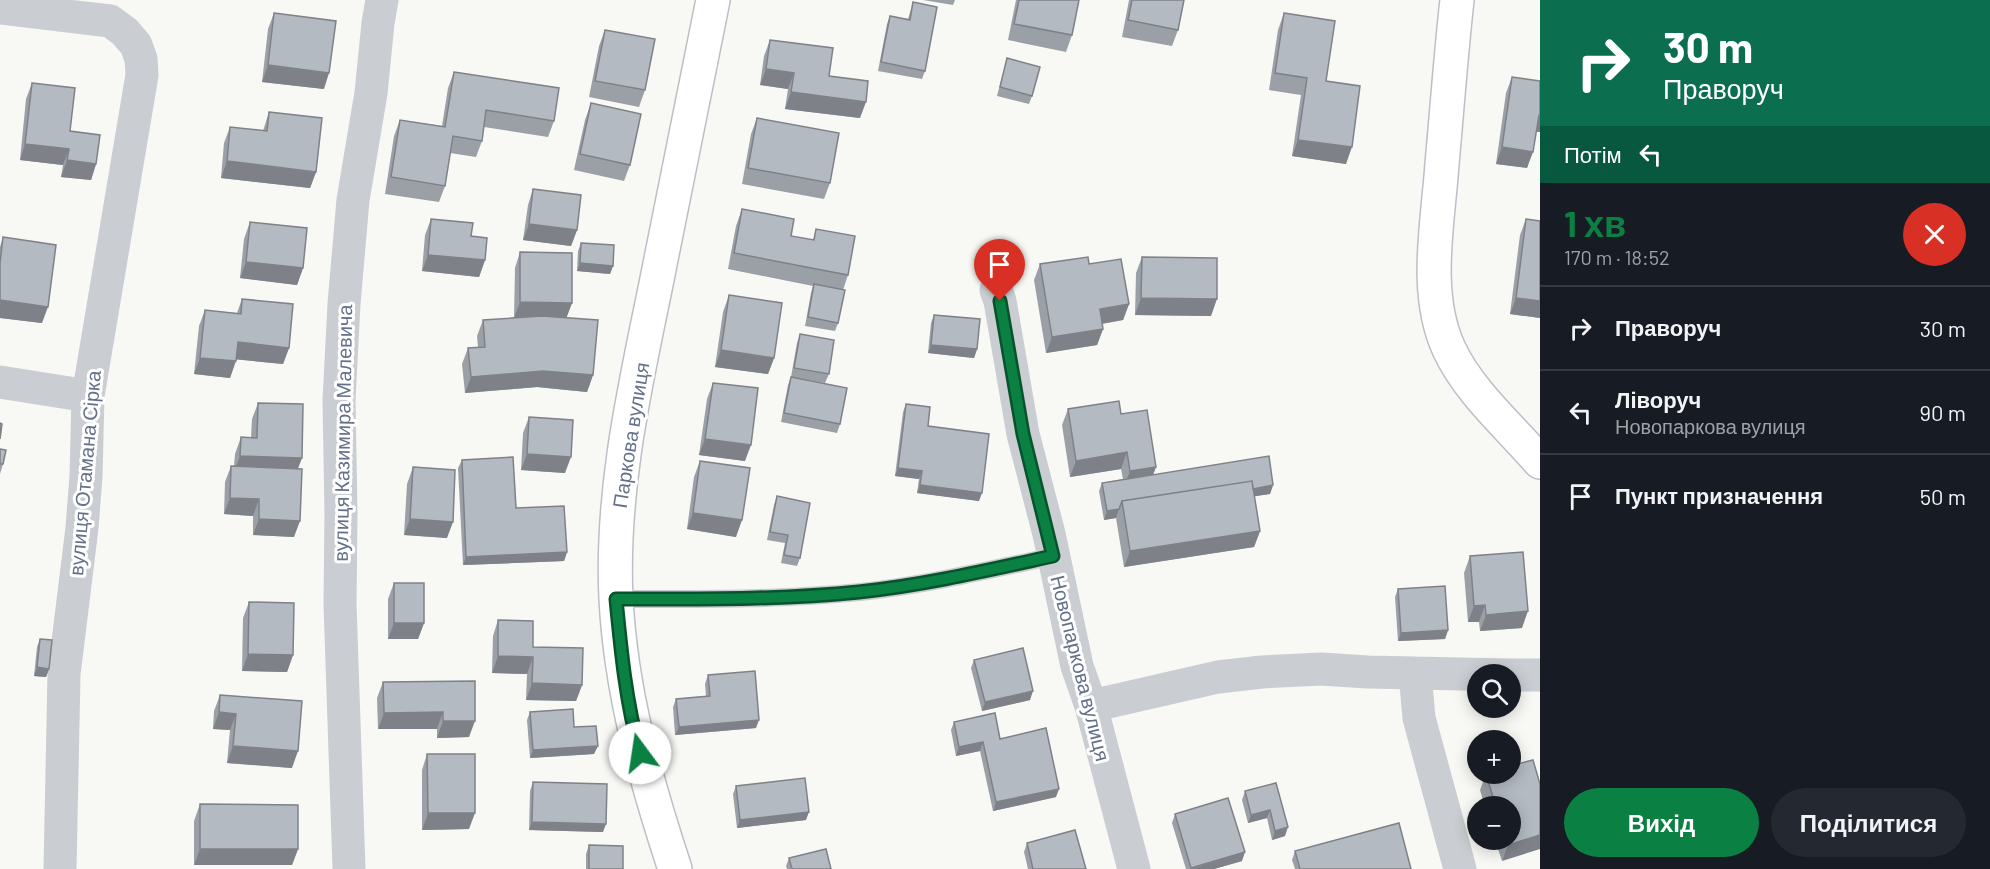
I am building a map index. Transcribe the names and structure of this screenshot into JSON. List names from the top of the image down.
{
  "streets": {
    "street": [
      "вулиця Казимира Малевича",
      "Паркова вулиця",
      "вулиця Отамана Сірка",
      "Новопаркова вулиця"
    ]
  },
  "page": {
    "turn": ["30 m", "Праворуч"],
    "then": "Потім",
    "heading": ["1 хв", "170 m · 18:52"],
    "list": [
      {
        "name": "Праворуч",
        "value": "30 m"
      },
      {
        "name": "Ліворуч",
        "note": "Новопаркова вулиця",
        "value": "90 m"
      },
      {
        "name": "Пункт призначення",
        "value": "50 m"
      }
    ],
    "map_buttons": ["+", "−"],
    "buttons": ["Вихід", "Поділитися"]
  }
}
